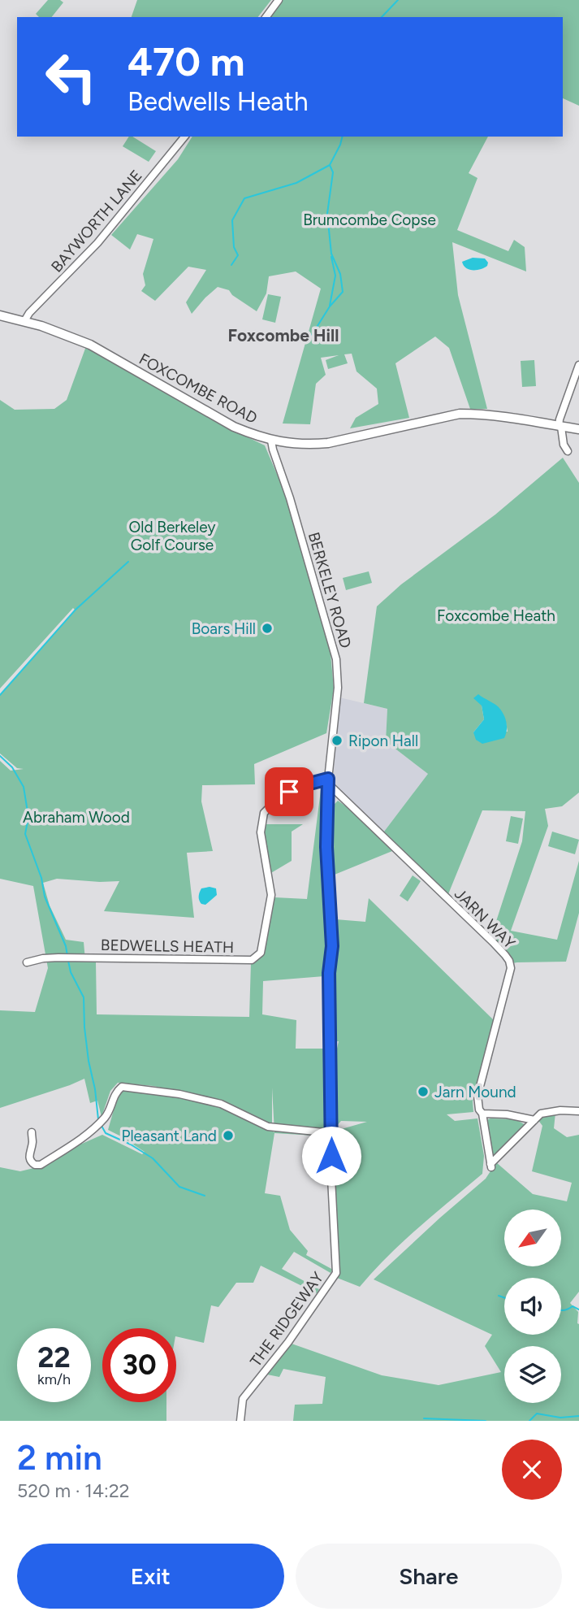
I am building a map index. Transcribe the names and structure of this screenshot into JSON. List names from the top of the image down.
{
  "streets": {
    "street": [
      "BAYWORTH LANE",
      "FOXCOMBE ROAD",
      "BERKELEY ROAD",
      "JARN WAY",
      "BEDWELLS HEATH",
      "THE RIDGEWAY"
    ]
  },
  "crossings": [
    ["BAYWORTH LANE", "FOXCOMBE ROAD"],
    ["FOXCOMBE ROAD", "BERKELEY ROAD"],
    ["BERKELEY ROAD", "JARN WAY"],
    ["BERKELEY ROAD", "BEDWELLS HEATH"],
    ["BERKELEY ROAD", "THE RIDGEWAY"],
    ["JARN WAY", "BEDWELLS HEATH"],
    ["JARN WAY", "THE RIDGEWAY"],
    ["BEDWELLS HEATH", "THE RIDGEWAY"]
  ],
  "districts": ["Foxcombe Hill"],
  "parks": [
    "Brumcombe Copse",
    "Old Berkeley Golf Course",
    "Foxcombe Heath",
    "Abraham Wood"
  ],
  "places": [
    "Boars Hill",
    "Ripon Hall",
    "Jarn Mound",
    "Pleasant Land"
  ],
  "north": "bottom left",
  "page": {
    "turn": ["470 m", "Bedwells Heath"],
    "speed": "22 km/h",
    "limit": "30",
    "heading": ["2 min", "520 m · 14:22"],
    "buttons": ["Exit", "Share"]
  }
}
